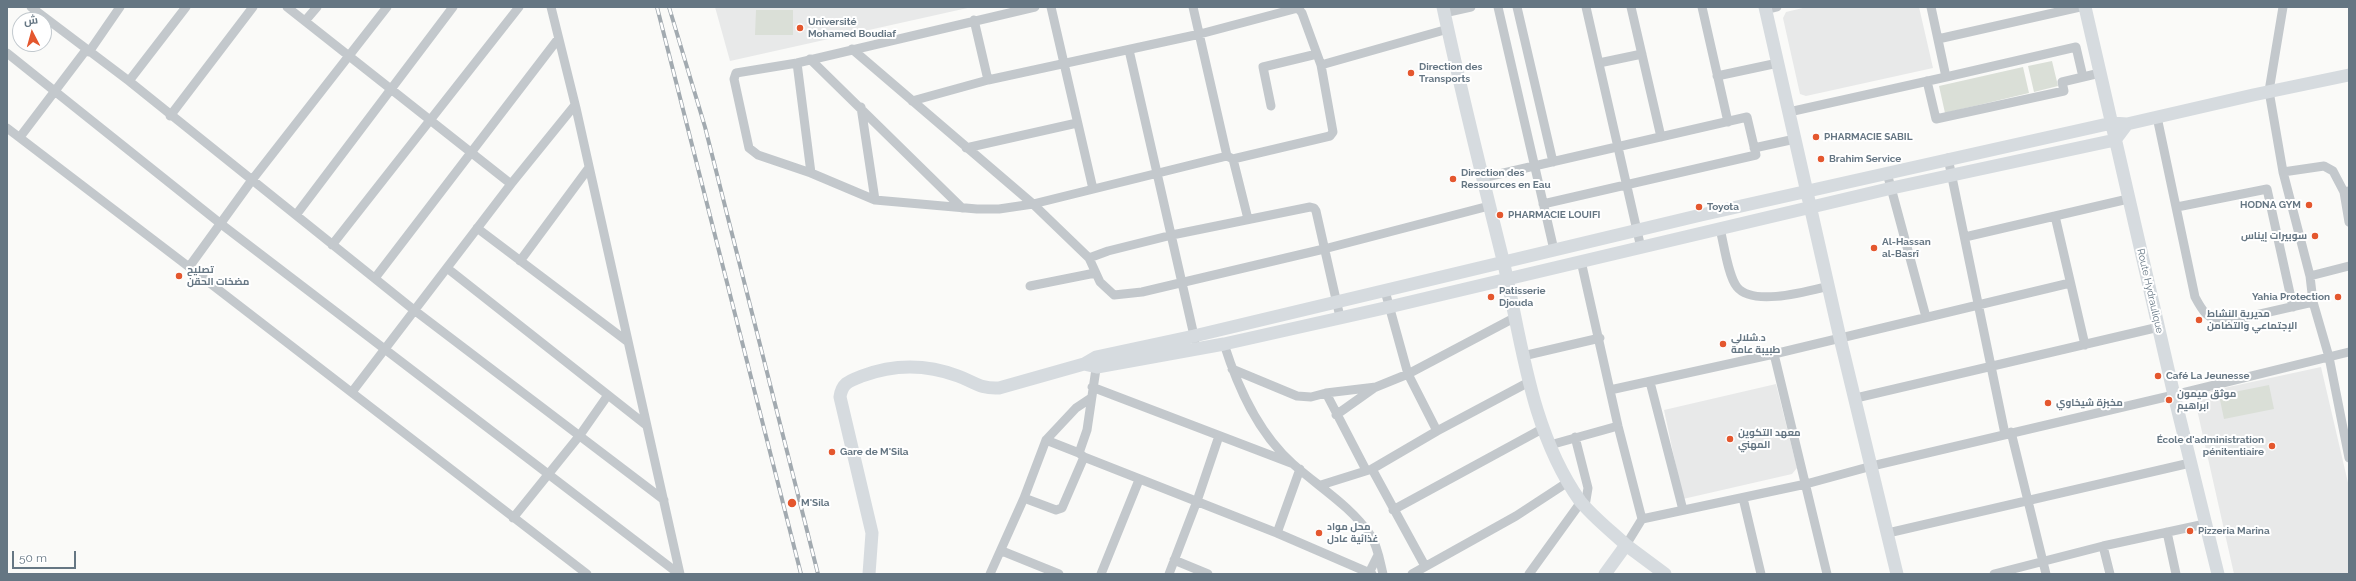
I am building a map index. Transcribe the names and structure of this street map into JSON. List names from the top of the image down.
{
  "streets": {
    "street": ["Route Hydraulique"]
  },
  "places": [
    "Université Mohamed Boudiaf",
    "Direction des Transports",
    "PHARMACIE SABIL",
    "Brahim Service",
    "Direction des Ressources en Eau",
    "HODNA GYM",
    "Toyota",
    "PHARMACIE LOUIFI",
    "سوبيرات إيناس",
    "Al-Hassan al-Basrî",
    "تصليح مضخات الحقن",
    "Patisserie Djouda",
    "Yahia Protection",
    "مديرية النشاط الإجتماعي والتضامن",
    "د.شلالي طبيبة عامة",
    "Café La Jeunesse",
    "موثق ميمون ابراهيم",
    "مخبزة شيخاوي",
    "معهد التكوين المهني",
    "École d'administration pénitentiaire",
    "Gare de M'Sila",
    "M'Sila",
    "Pizzeria Marina",
    "محل مواد غذائية عادل"
  ],
  "scale_bar": "50 m",
  "north": "top"
}
